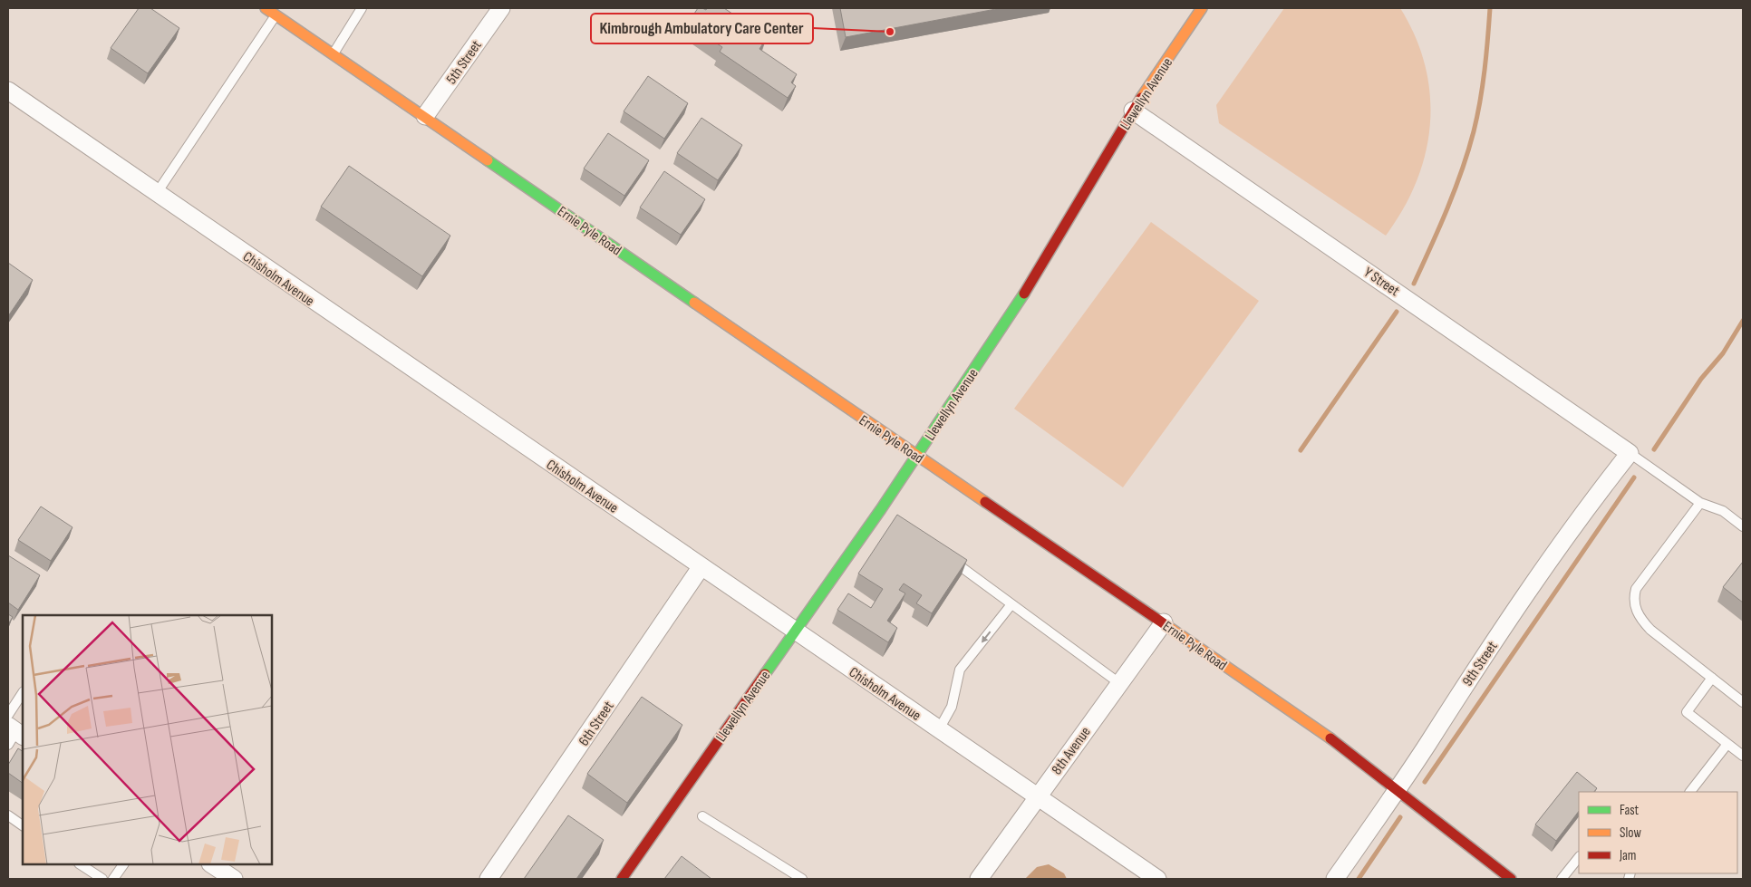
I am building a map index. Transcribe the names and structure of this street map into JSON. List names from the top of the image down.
{
  "streets": {
    "street": [
      "5th Street",
      "Llewellyn Avenue",
      "Ernie Pyle Road",
      "Chisholm Avenue",
      "Y Street",
      "9th Street",
      "6th Street",
      "8th Avenue"
    ]
  },
  "crossings": [
    ["5th Street", "Ernie Pyle Road"],
    ["Llewellyn Avenue", "Ernie Pyle Road"],
    ["Llewellyn Avenue", "Chisholm Avenue"],
    ["Llewellyn Avenue", "Y Street"],
    ["Ernie Pyle Road", "9th Street"],
    ["Ernie Pyle Road", "8th Avenue"],
    ["Chisholm Avenue", "6th Street"],
    ["Chisholm Avenue", "8th Avenue"],
    ["Y Street", "9th Street"]
  ],
  "places": ["Kimbrough Ambulatory Care Center"],
  "legend": ["Fast", "Slow", "Jam"]
}
